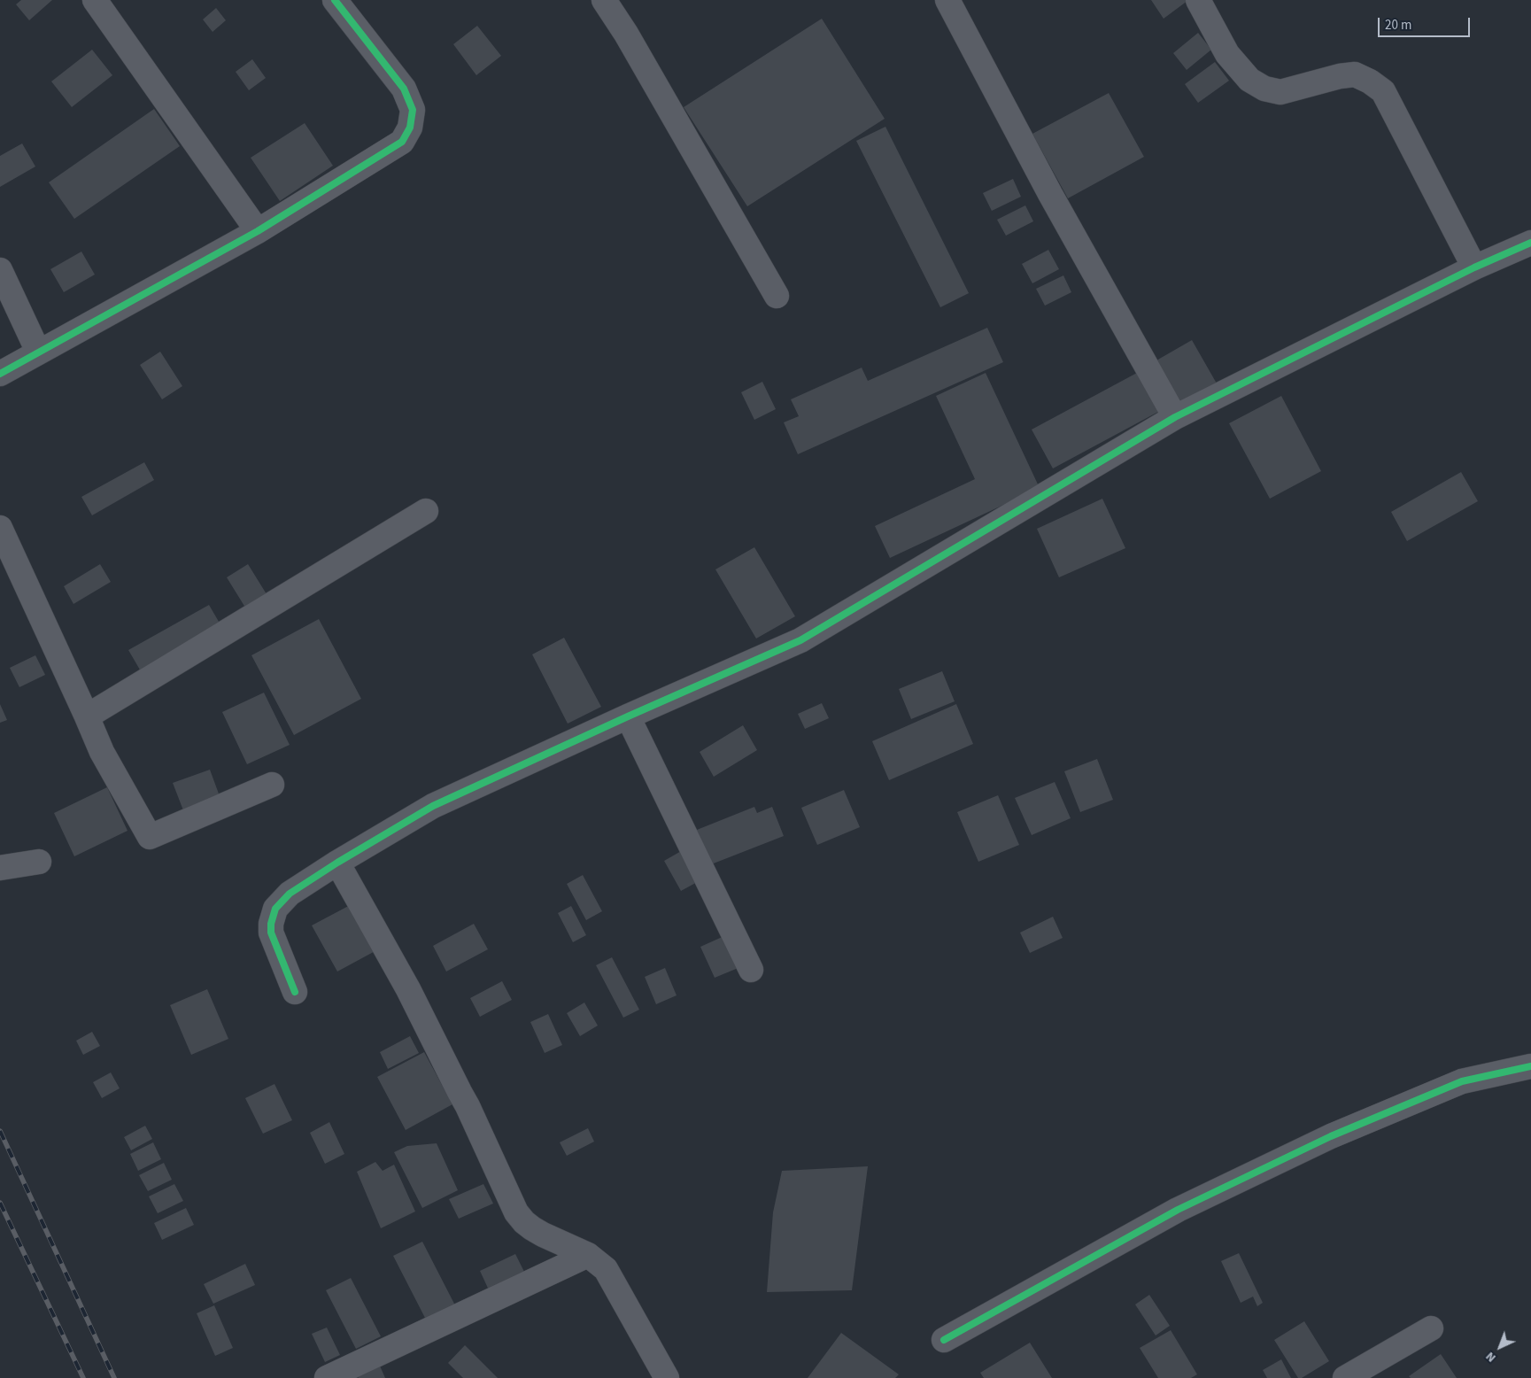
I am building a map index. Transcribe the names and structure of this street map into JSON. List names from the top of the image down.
{
  "scale_bar": "20 m",
  "north": "bottom left"
}
